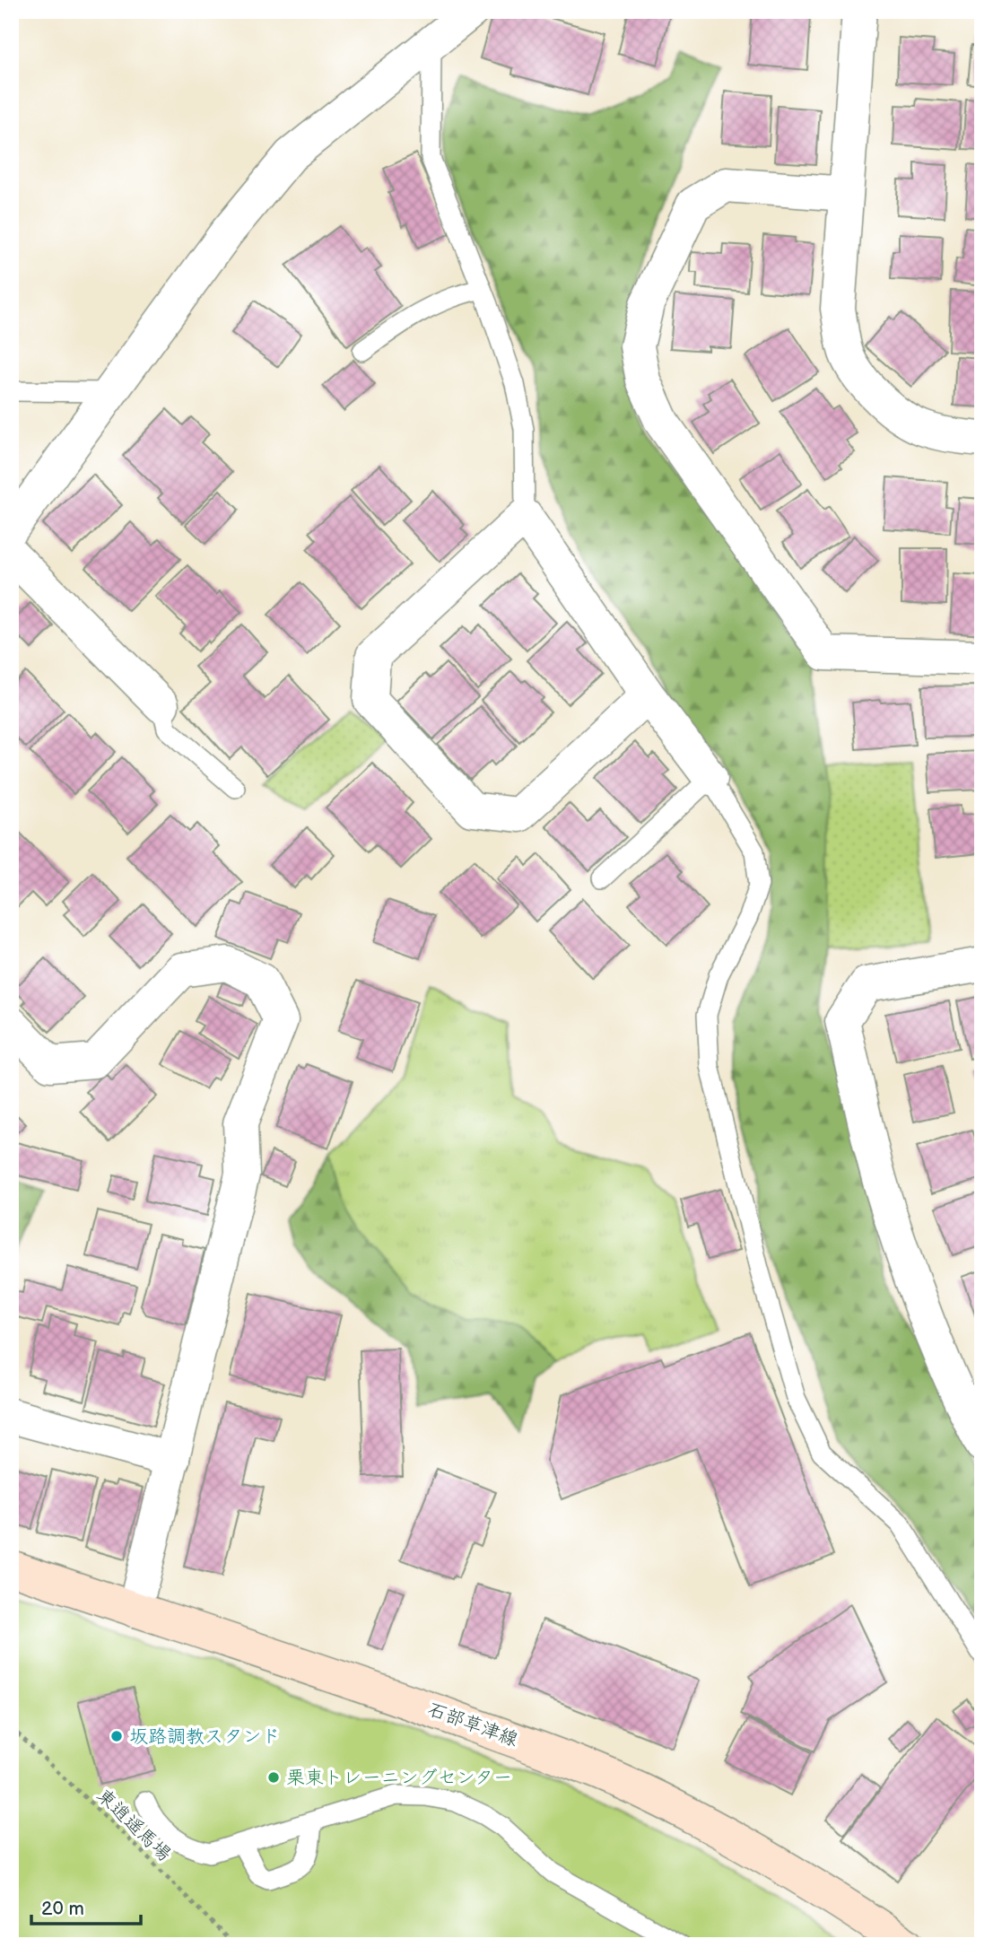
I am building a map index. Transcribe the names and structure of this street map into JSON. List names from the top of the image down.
{
  "streets": {
    "main road": ["石部草津線"],
    "path": ["東逍遥馬場"]
  },
  "places": ["坂路調教スタンド", "栗東トレーニングセンター"],
  "scale_bar": "20 m"
}
